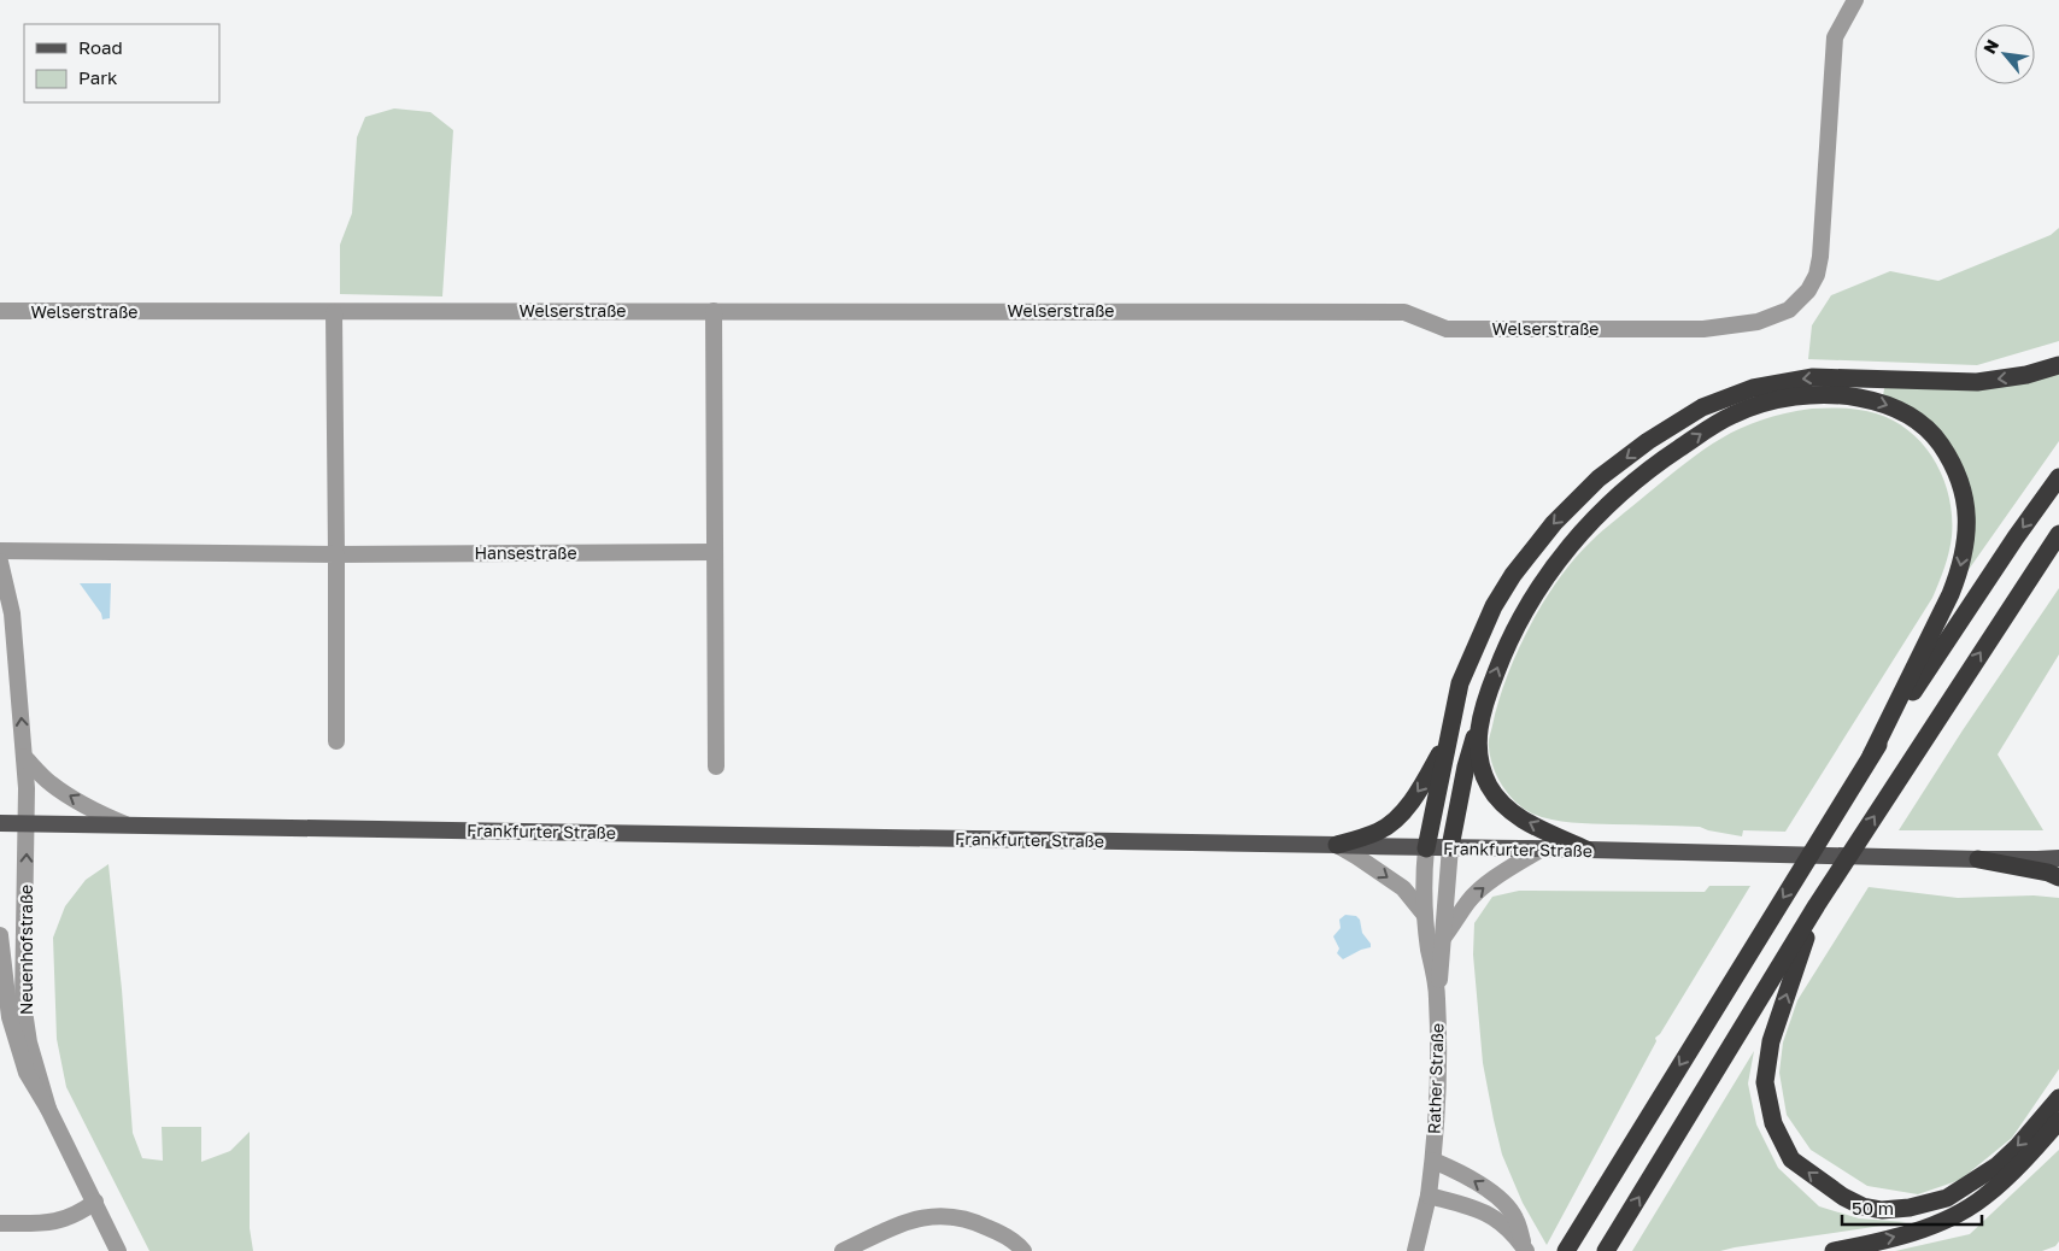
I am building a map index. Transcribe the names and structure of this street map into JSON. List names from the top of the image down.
{
  "streets": {
    "main road": ["Frankfurter Straße"],
    "street": [
      "Welserstraße",
      "Hansestraße",
      "Neuenhofstraße",
      "Rather Straße"
    ]
  },
  "crossings": [
    ["Frankfurter Straße", "Neuenhofstraße"],
    ["Frankfurter Straße", "Rather Straße"]
  ],
  "legend": ["Road", "Park"],
  "scale_bar": "50 m",
  "north": "top left"
}
